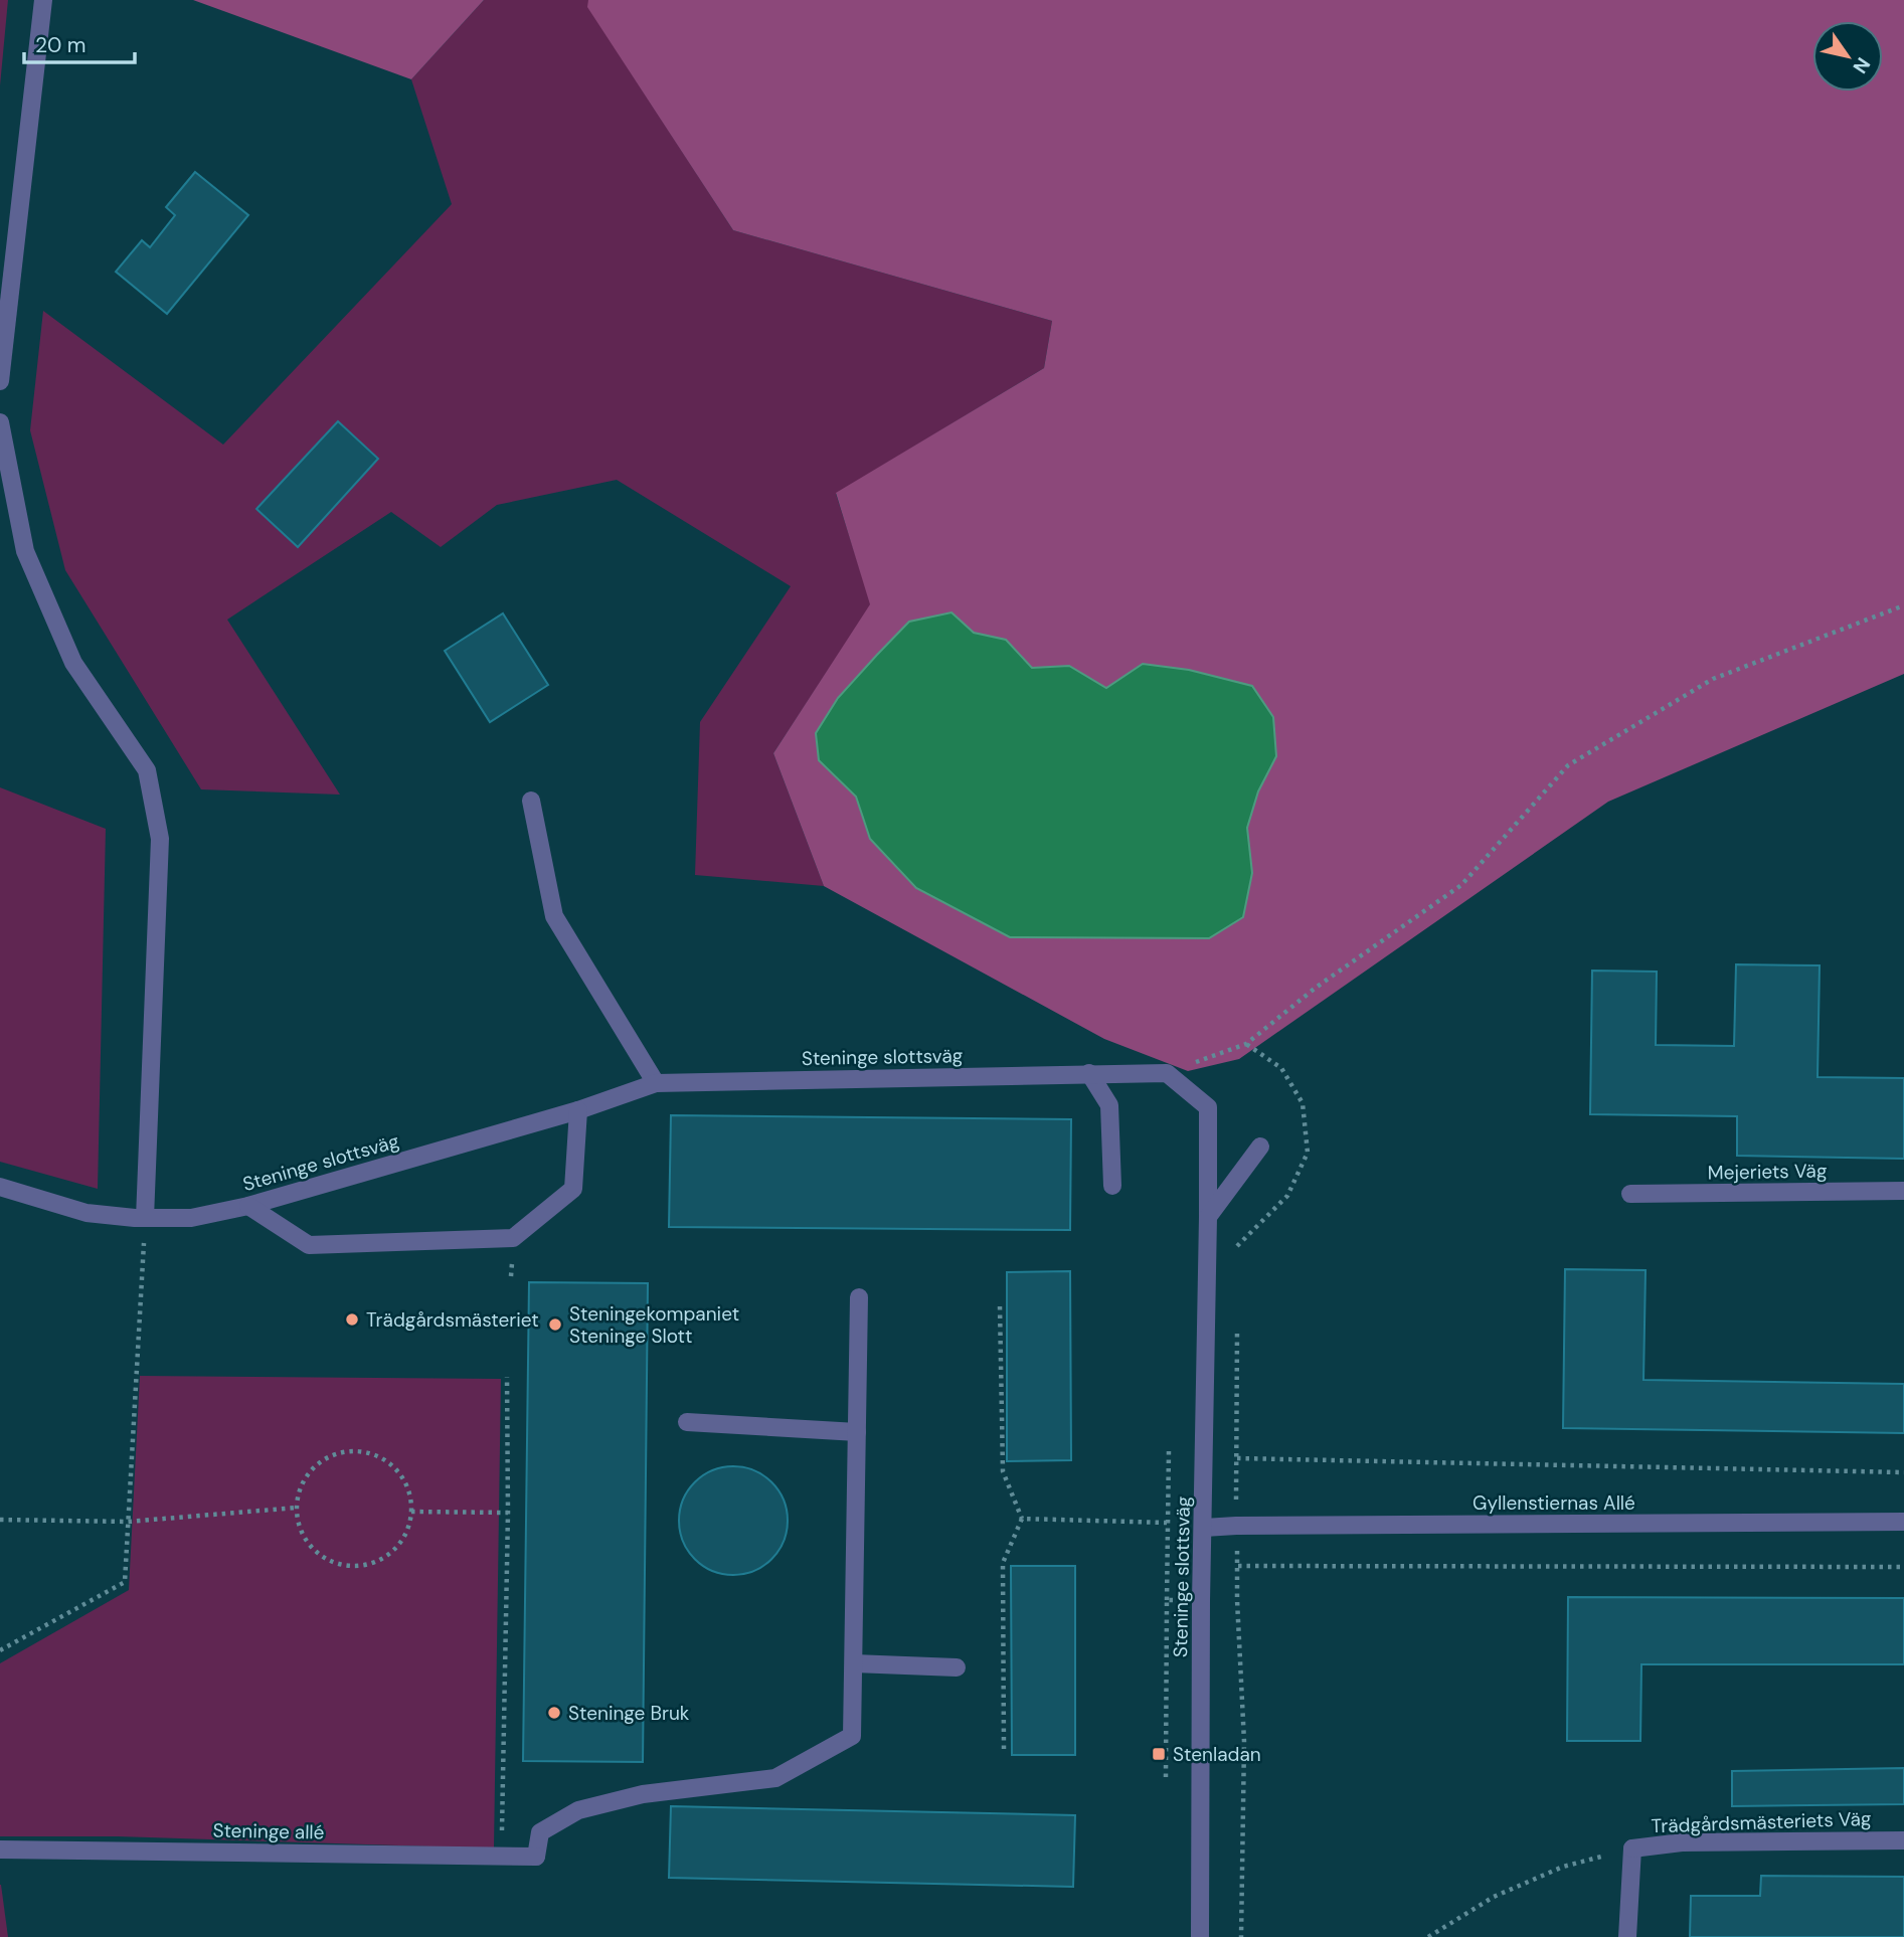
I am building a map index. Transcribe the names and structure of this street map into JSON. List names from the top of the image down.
{
  "streets": {
    "street": [
      "Steninge slottsväg",
      "Mejeriets Väg",
      "Gyllenstiernas Allé",
      "Trädgårdsmästeriets Väg",
      "Steninge allé"
    ]
  },
  "crossings": [
    ["Steninge slottsväg", "Gyllenstiernas Allé"]
  ],
  "places": {
    "other": ["Trädgårdsmästeriet", "Steningekompaniet Steninge Slott", "Steninge Bruk"],
    "transit": ["Stenladan"]
  },
  "scale_bar": "20 m",
  "north": "bottom right"
}
